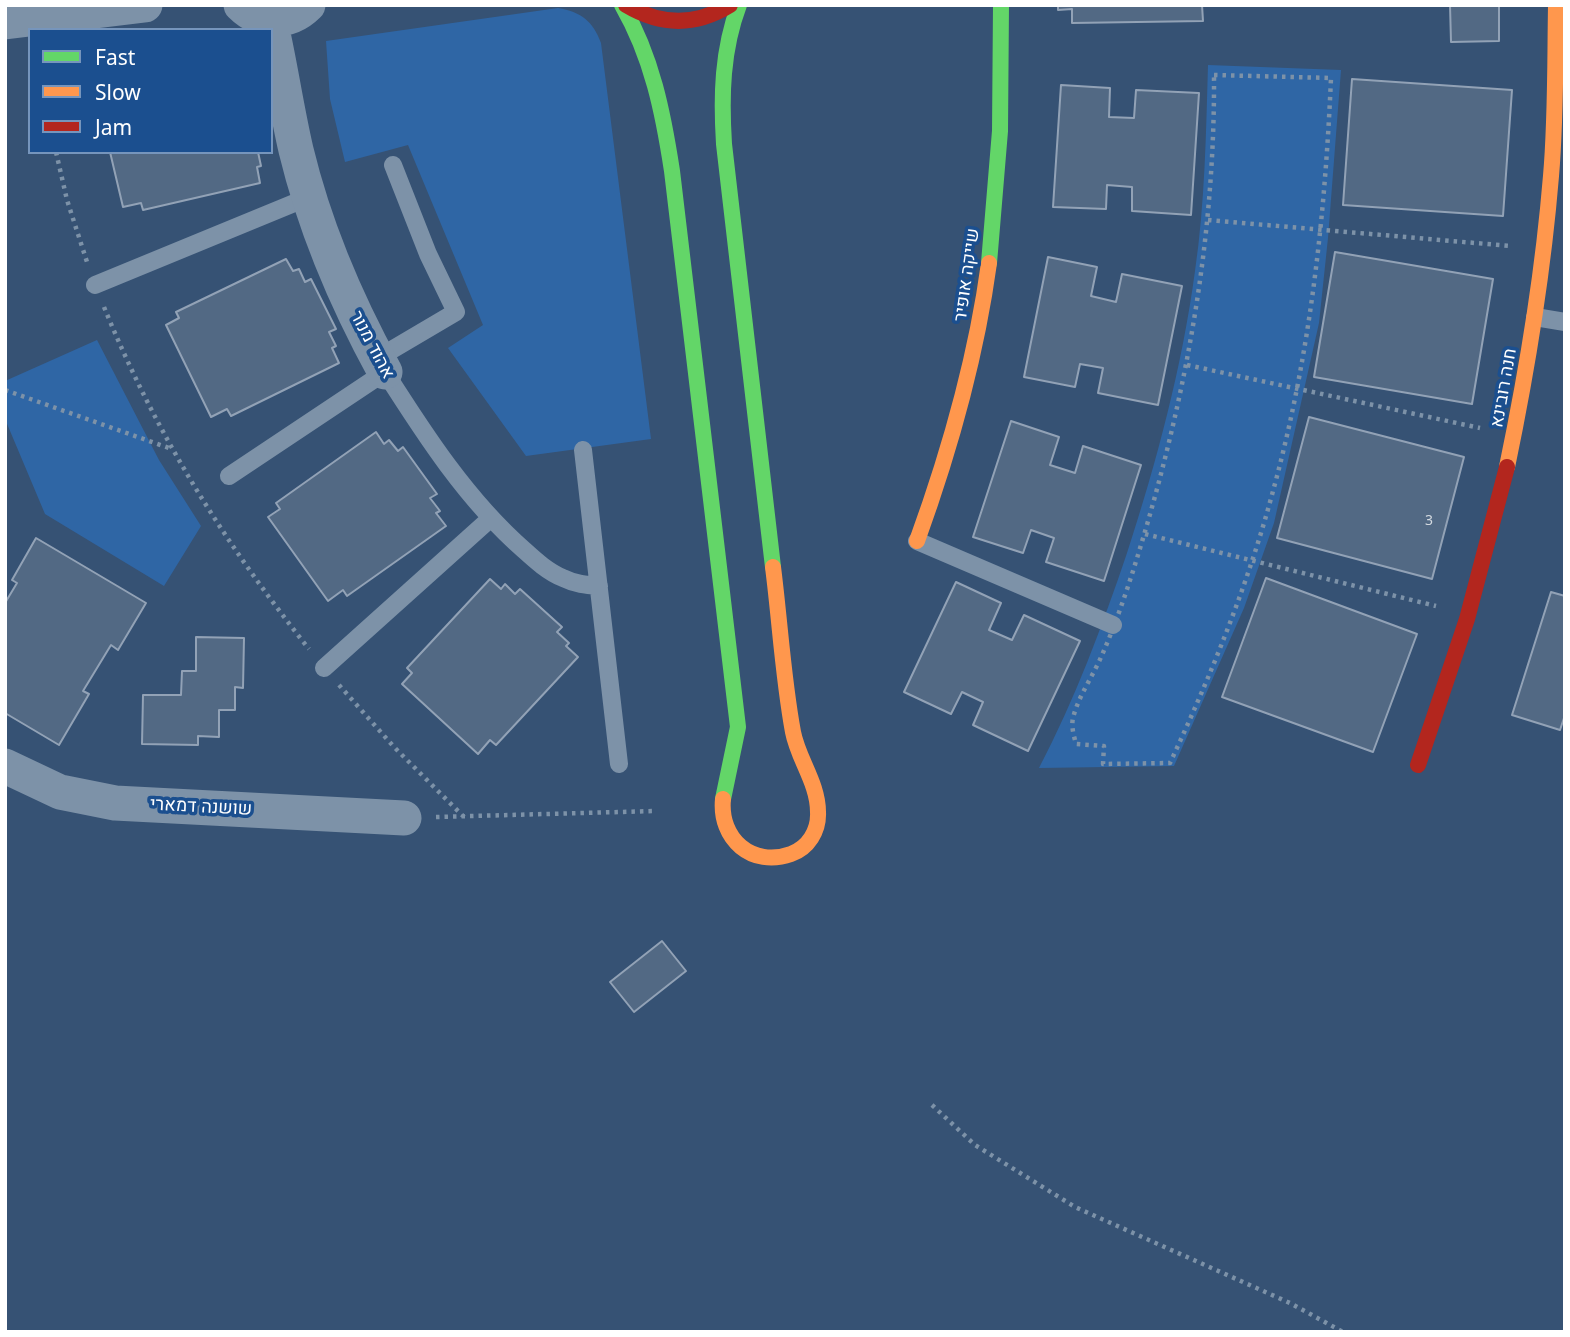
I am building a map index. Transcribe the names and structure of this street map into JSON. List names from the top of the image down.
{
  "streets": {
    "street": [
      "שייקה אופיר",
      "אהוד מנור",
      "חנה רובינא",
      "שושנה דמארי"
    ]
  },
  "house_numbers": ["3"],
  "legend": ["Fast", "Slow", "Jam"]
}
